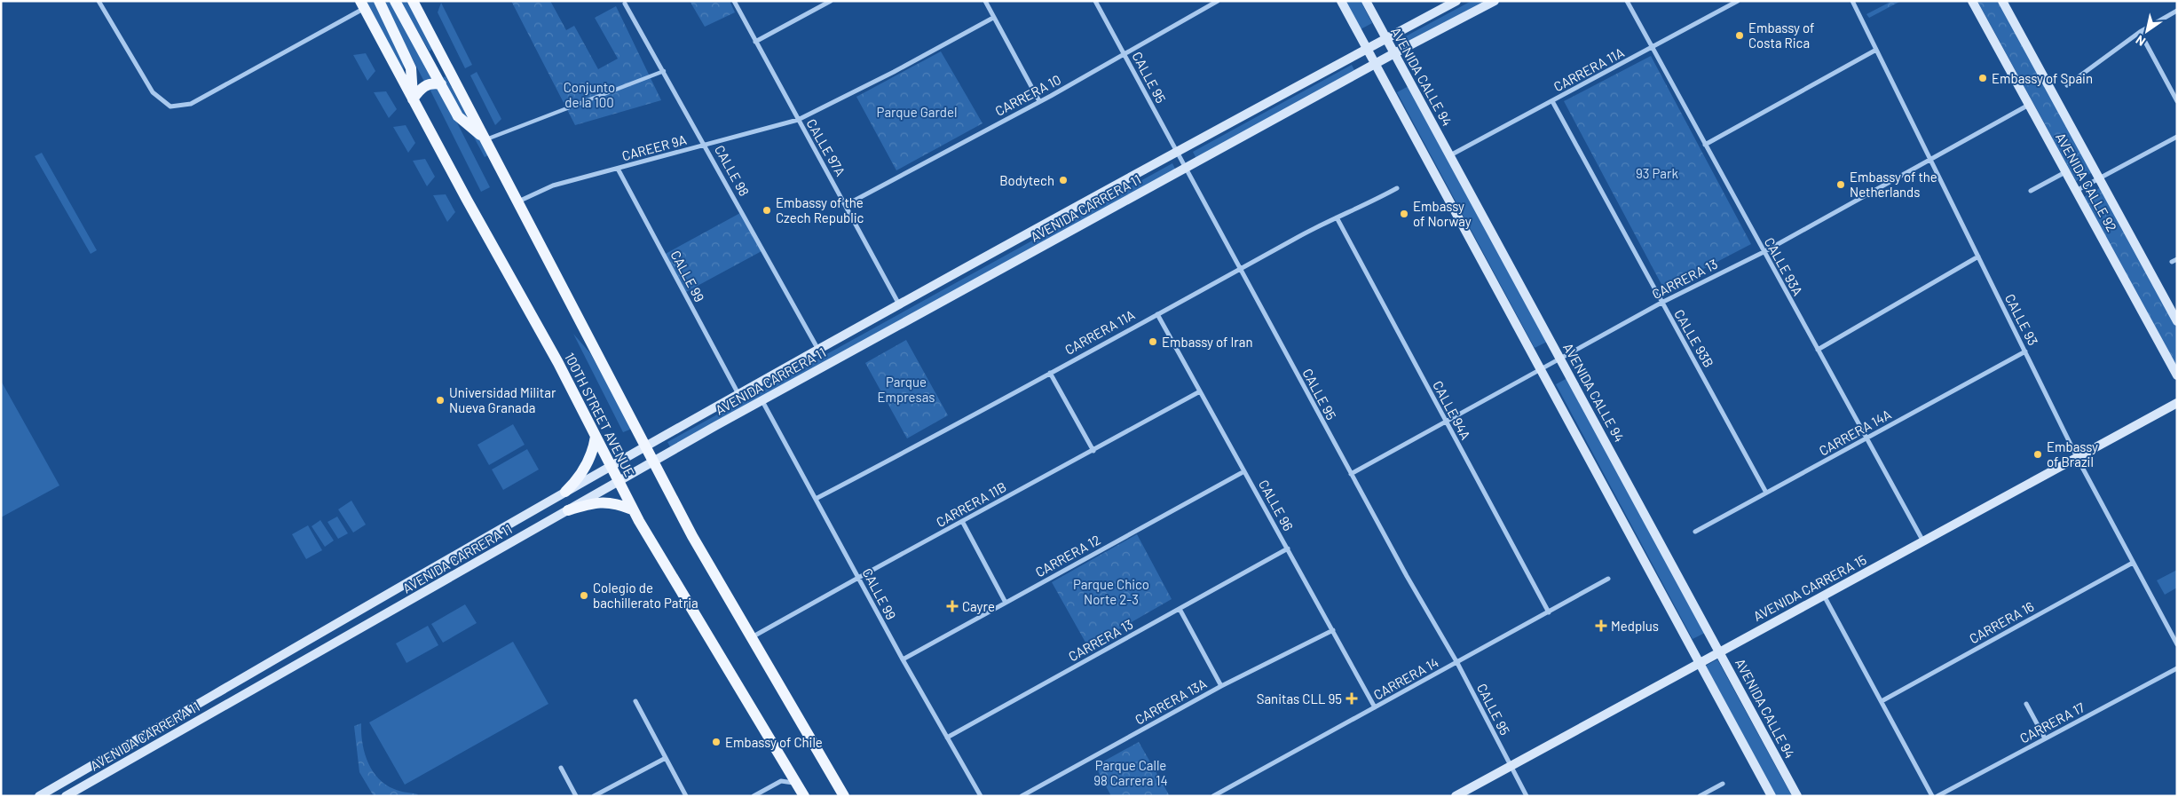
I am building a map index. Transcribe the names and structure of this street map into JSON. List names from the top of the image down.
{
  "streets": {
    "main road": [
      "AVENIDA CALLE 94",
      "AVENIDA CALLE 92",
      "AVENIDA CARRERA 11",
      "100TH STREET AVENUE",
      "AVENIDA CARRERA 15"
    ],
    "street": [
      "CARRERA 11A",
      "CALLE 95",
      "CARRERA 10",
      "CAREER 9A",
      "CALLE 97A",
      "CALLE 98",
      "CALLE 93A",
      "CALLE 99",
      "CARRERA 13",
      "CALLE 93",
      "CALLE 93B",
      "CALLE 94A",
      "CARRERA 14A",
      "CARRERA 11B",
      "CALLE 96",
      "CARRERA 12",
      "CARRERA 16",
      "CARRERA 14",
      "CARRERA 13A",
      "CARRERA 17"
    ]
  },
  "crossings": [
    ["CARRERA 11A", "AVENIDA CALLE 94"],
    ["CARRERA 11A", "CALLE 95"],
    ["CARRERA 11A", "CALLE 93A"],
    ["CARRERA 11A", "CALLE 99"],
    ["CARRERA 11A", "CALLE 93B"],
    ["CARRERA 11A", "CALLE 94A"],
    ["CARRERA 11A", "CALLE 96"],
    ["AVENIDA CALLE 94", "AVENIDA CARRERA 11"],
    ["AVENIDA CALLE 94", "CARRERA 13"],
    ["AVENIDA CALLE 94", "AVENIDA CARRERA 15"],
    ["CALLE 95", "CARRERA 10"],
    ["CALLE 95", "AVENIDA CARRERA 11"],
    ["CALLE 95", "CARRERA 13"],
    ["CALLE 95", "AVENIDA CARRERA 15"],
    ["CALLE 95", "CARRERA 14"],
    ["CARRERA 10", "CALLE 97A"],
    ["CAREER 9A", "CALLE 97A"],
    ["CAREER 9A", "CALLE 98"],
    ["CAREER 9A", "CALLE 99"],
    ["CAREER 9A", "100TH STREET AVENUE"],
    ["CALLE 97A", "AVENIDA CARRERA 11"],
    ["CALLE 98", "AVENIDA CARRERA 11"],
    ["AVENIDA CALLE 92", "CARRERA 13"],
    ["AVENIDA CARRERA 11", "CALLE 99"],
    ["AVENIDA CARRERA 11", "100TH STREET AVENUE"],
    ["CALLE 93A", "CARRERA 13"],
    ["CALLE 93A", "CARRERA 14A"],
    ["CALLE 93A", "AVENIDA CARRERA 15"],
    ["CALLE 99", "CARRERA 13"],
    ["CALLE 99", "CARRERA 11B"],
    ["CALLE 99", "CARRERA 12"],
    ["CARRERA 13", "CALLE 93"],
    ["CARRERA 13", "CALLE 93B"],
    ["CARRERA 13", "CALLE 94A"],
    ["CARRERA 13", "CALLE 96"],
    ["CALLE 93", "CARRERA 14A"],
    ["CALLE 93", "AVENIDA CARRERA 15"],
    ["CALLE 93", "CARRERA 16"],
    ["CALLE 93B", "CARRERA 14A"],
    ["CALLE 94A", "CARRERA 14"],
    ["100TH STREET AVENUE", "CARRERA 11B"],
    ["CARRERA 11B", "CALLE 96"],
    ["CALLE 96", "CARRERA 12"],
    ["CALLE 96", "CARRERA 14"],
    ["CALLE 96", "CARRERA 13A"]
  ],
  "parks": [
    "Conjunto de la 100",
    "Parque Gardel",
    "93 Park",
    "Parque Empresas",
    "Parque Chico Norte 2-3",
    "Parque Calle 98 Carrera 14"
  ],
  "places": {
    "other": [
      "Embassy of Costa Rica",
      "Embassy of Spain",
      "Bodytech",
      "Embassy of the Netherlands",
      "Embassy of the Czech Republic",
      "Embassy of Norway",
      "Embassy of Iran",
      "Universidad Militar Nueva Granada",
      "Embassy of Brazil",
      "Colegio de bachillerato Patria",
      "Embassy of Chile"
    ],
    "health": ["Cayre", "Medplus", "Sanitas CLL 95"]
  },
  "north": "bottom left"
}
